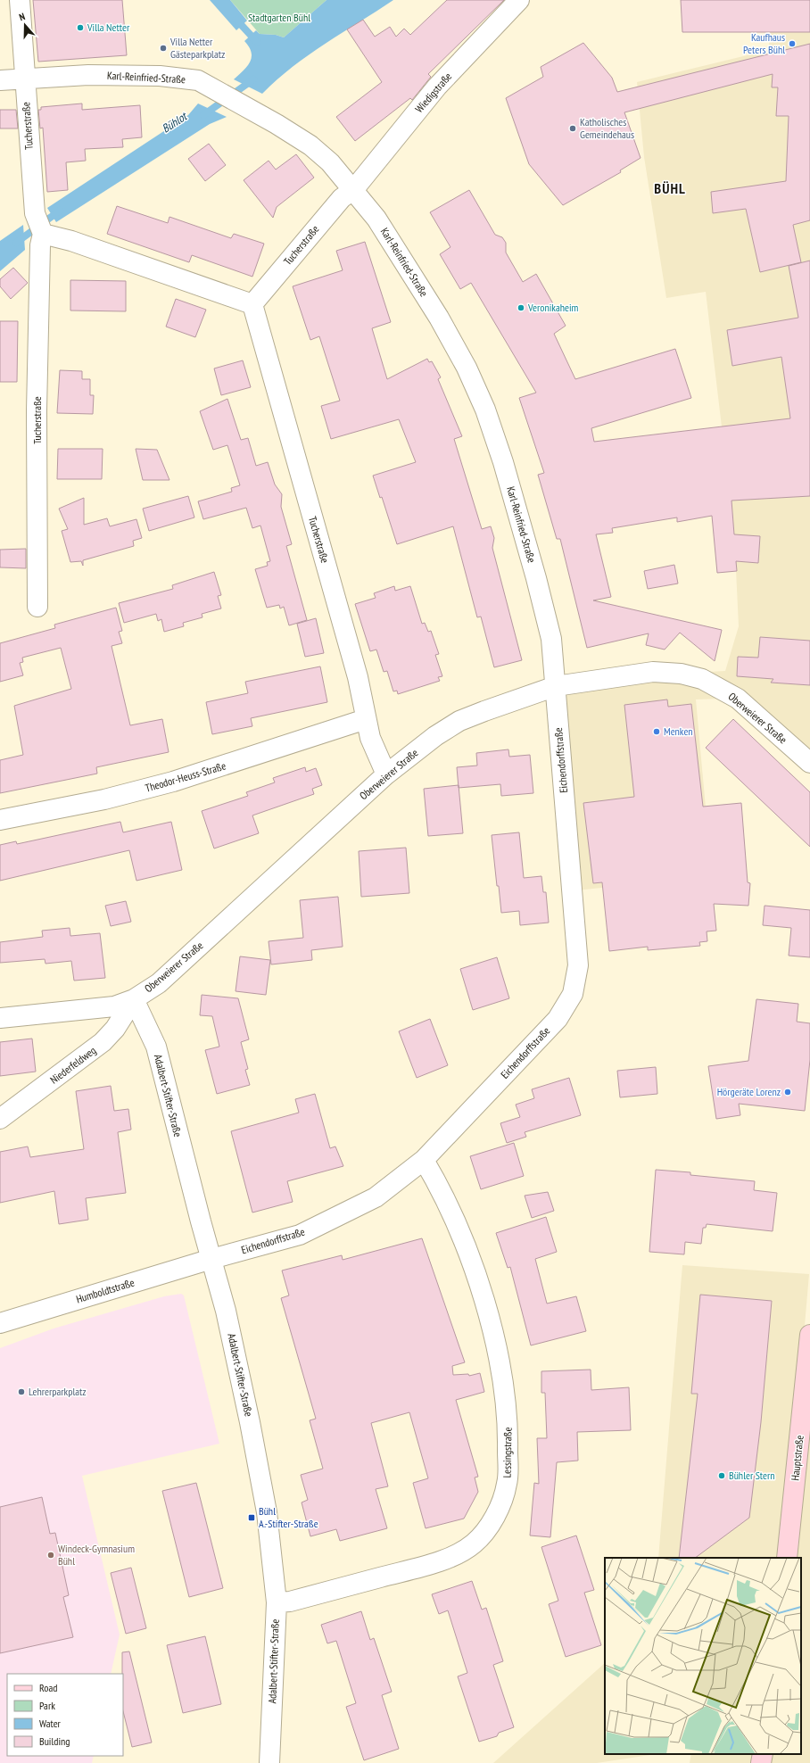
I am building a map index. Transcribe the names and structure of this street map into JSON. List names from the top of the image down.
{
  "streets": {
    "street": [
      "Karl-Reinfried-Straße",
      "Wiedigstraße",
      "Tucherstraße",
      "Oberweierer Straße",
      "Eichendorffstraße",
      "Theodor-Heuss-Straße",
      "Niederfeldweg",
      "Adalbert-Stifter-Straße",
      "Humboldtstraße",
      "Lessingstraße",
      "Hauptstraße"
    ]
  },
  "crossings": [
    ["Karl-Reinfried-Straße", "Wiedigstraße"],
    ["Karl-Reinfried-Straße", "Tucherstraße"],
    ["Karl-Reinfried-Straße", "Oberweierer Straße"],
    ["Karl-Reinfried-Straße", "Eichendorffstraße"],
    ["Wiedigstraße", "Tucherstraße"],
    ["Tucherstraße", "Oberweierer Straße"],
    ["Tucherstraße", "Theodor-Heuss-Straße"],
    ["Oberweierer Straße", "Eichendorffstraße"],
    ["Oberweierer Straße", "Niederfeldweg"],
    ["Oberweierer Straße", "Adalbert-Stifter-Straße"],
    ["Eichendorffstraße", "Adalbert-Stifter-Straße"],
    ["Eichendorffstraße", "Humboldtstraße"],
    ["Eichendorffstraße", "Lessingstraße"],
    ["Niederfeldweg", "Adalbert-Stifter-Straße"],
    ["Adalbert-Stifter-Straße", "Humboldtstraße"],
    ["Adalbert-Stifter-Straße", "Lessingstraße"]
  ],
  "districts": ["BÜHL"],
  "water": ["Bühlot"],
  "parks": ["Stadtgarten Bühl"],
  "places": {
    "other": [
      "Villa Netter",
      "Kaufhaus Peters Bühl",
      "Villa Netter Gästeparkplatz",
      "Katholisches Gemeindehaus",
      "Veronikaheim",
      "Menken",
      "Hörgeräte Lorenz",
      "Lehrerparkplatz",
      "Bühler Stern",
      "Windeck-Gymnasium Bühl"
    ],
    "transit": ["Bühl A.-Stifter-Straße"]
  },
  "legend": [
    "Road",
    "Park",
    "Water",
    "Building"
  ],
  "north": "top"
}
